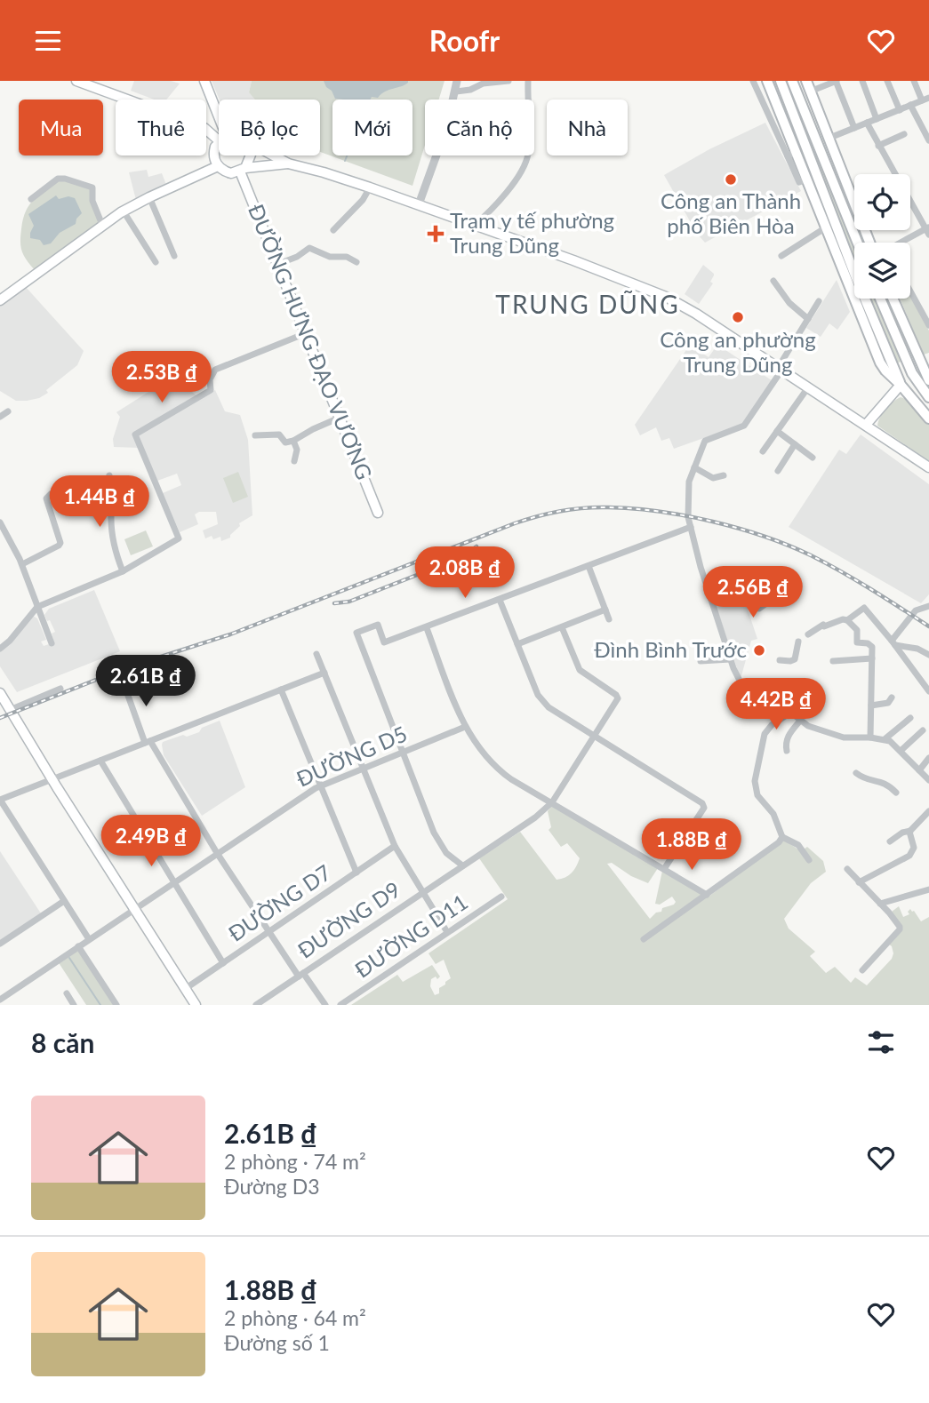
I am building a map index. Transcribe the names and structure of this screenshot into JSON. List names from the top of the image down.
{
  "streets": {
    "main road": ["ĐƯỜNG HƯNG ĐẠO VƯƠNG"],
    "street": [
      "ĐƯỜNG D5",
      "ĐƯỜNG D7",
      "ĐƯỜNG D9",
      "ĐƯỜNG D11"
    ]
  },
  "districts": ["TRUNG DŨNG"],
  "places": {
    "other": ["Công an Thành phố Biên Hòa", "Công an phường Trung Dũng", "Đình Bình Trước"],
    "health": ["Trạm y tế phường Trung Dũng"]
  },
  "page": {
    "header": "Roofr",
    "chip": [
      "Mua",
      "Thuê",
      "Bộ lọc",
      "Mới",
      "Căn hộ",
      "Nhà"
    ],
    "price": [
      "2.53B ₫",
      "1.44B ₫",
      "2.08B ₫",
      "2.56B ₫",
      "2.61B ₫",
      "4.42B ₫",
      "2.49B ₫",
      "1.88B ₫"
    ],
    "heading": "8 căn",
    "list": [
      {
        "name": "2.61B ₫",
        "note": "2 phòng · 74 m² · Đường D3"
      },
      {
        "name": "1.88B ₫",
        "note": "2 phòng · 64 m² · Đường số 1"
      }
    ]
  }
}
